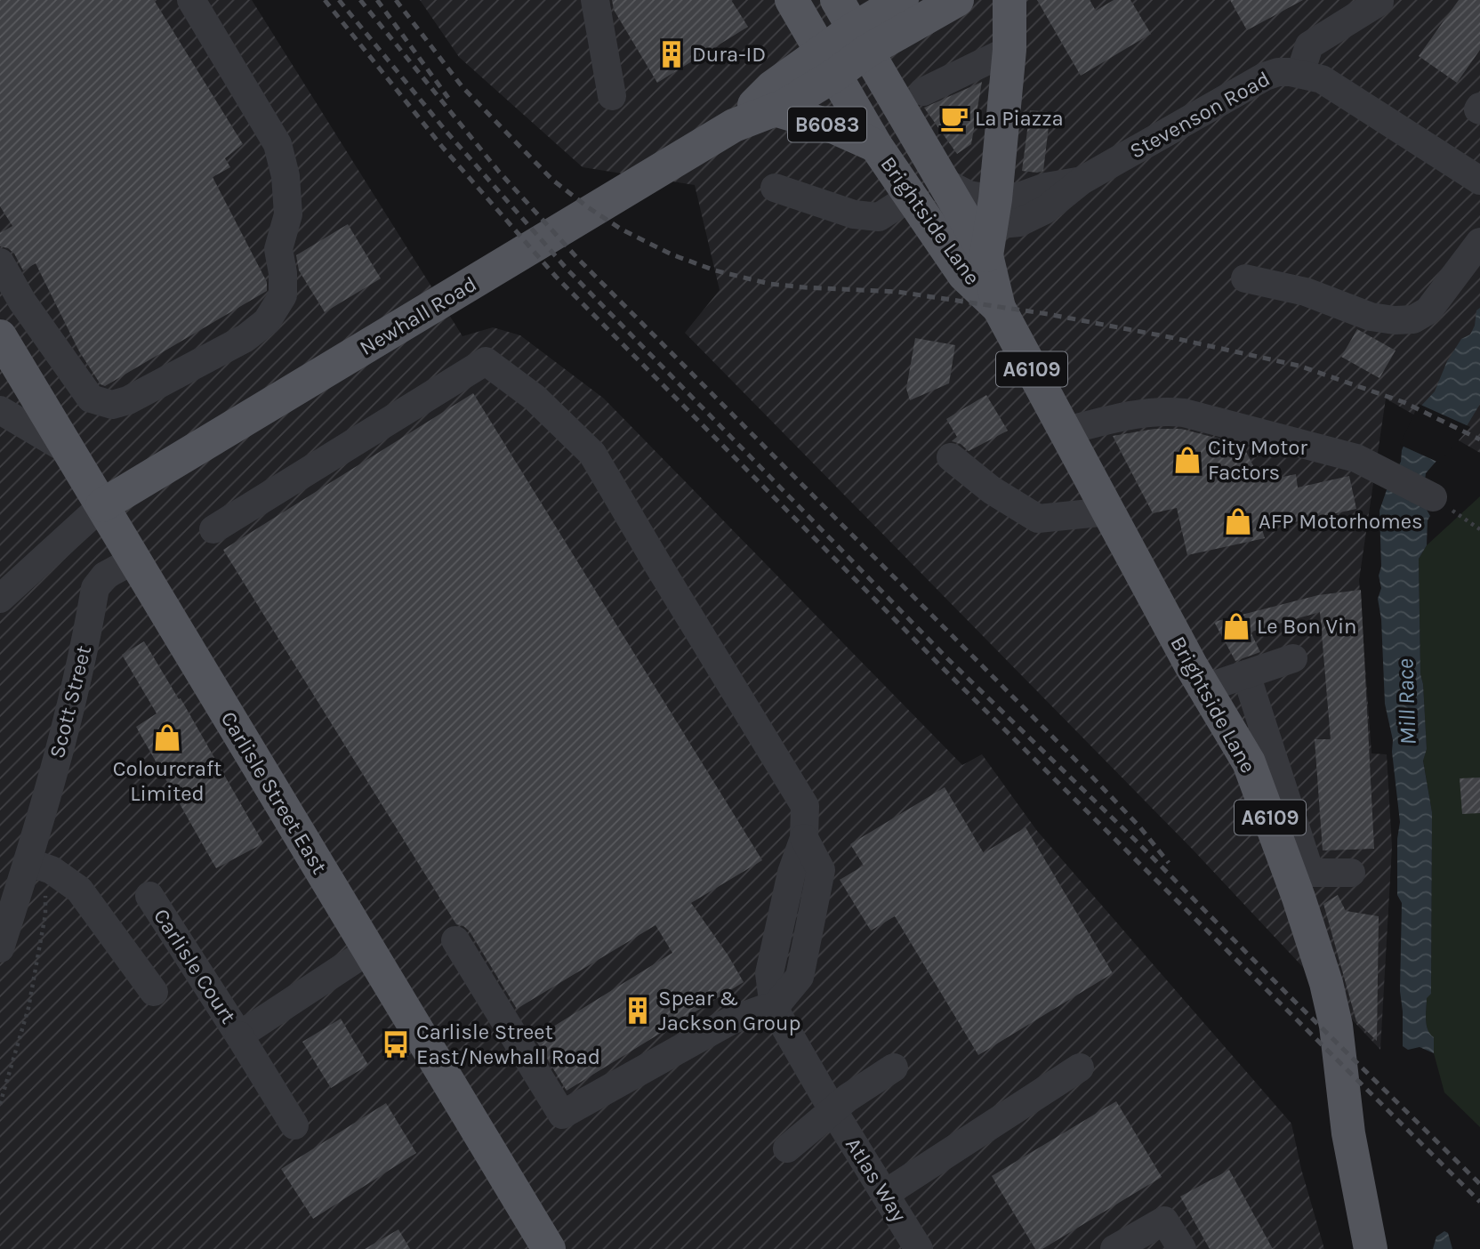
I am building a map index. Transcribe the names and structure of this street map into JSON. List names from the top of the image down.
{
  "streets": {
    "main road": [
      "B6083",
      "Brightside Lane",
      "Newhall Road",
      "A6109",
      "Carlisle Street East"
    ],
    "street": [
      "Stevenson Road",
      "Scott Street",
      "Carlisle Court",
      "Atlas Way"
    ]
  },
  "crossings": [
    ["Stevenson Road", "Brightside Lane"],
    ["B6083", "Brightside Lane"],
    ["B6083", "Newhall Road"],
    ["Brightside Lane", "Newhall Road"],
    ["Newhall Road", "Carlisle Street East"],
    ["Scott Street", "Carlisle Street East"],
    ["Carlisle Street East", "Carlisle Court"]
  ],
  "water": ["Mill Race"],
  "places": {
    "building": ["Dura-ID", "Spear & Jackson Group"],
    "cafe": ["La Piazza"],
    "shop": [
      "City Motor Factors",
      "AFP Motorhomes",
      "Le Bon Vin",
      "Colourcraft Limited"
    ],
    "bus stop": ["Carlisle Street East/Newhall Road"]
  }
}
